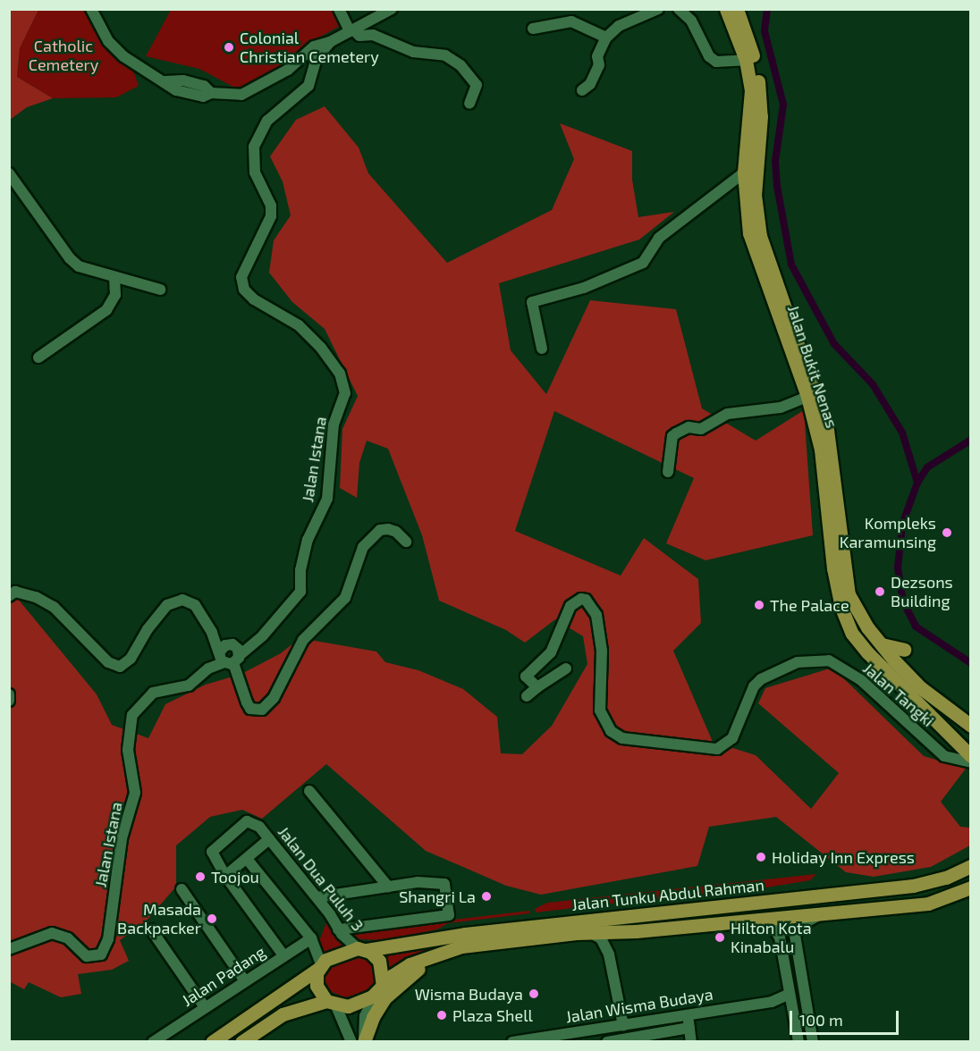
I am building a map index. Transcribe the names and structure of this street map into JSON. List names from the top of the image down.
{
  "streets": {
    "main road": ["Jalan Bukit Nenas", "Jalan Tunku Abdul Rahman"],
    "street": [
      "Jalan Istana",
      "Jalan Tangki",
      "Jalan Dua Puluh 3",
      "Jalan Padang",
      "Jalan Wisma Budaya"
    ]
  },
  "crossings": [
    ["Jalan Dua Puluh 3", "Jalan Tunku Abdul Rahman"]
  ],
  "parks": ["Catholic Cemetery"],
  "places": [
    "Colonial Christian Cemetery",
    "Kompleks Karamunsing",
    "Dezsons Building",
    "The Palace",
    "Holiday Inn Express",
    "Toojou",
    "Shangri La",
    "Masada Backpacker",
    "Hilton Kota Kinabalu",
    "Wisma Budaya",
    "Plaza Shell"
  ],
  "scale_bar": "100 m"
}
